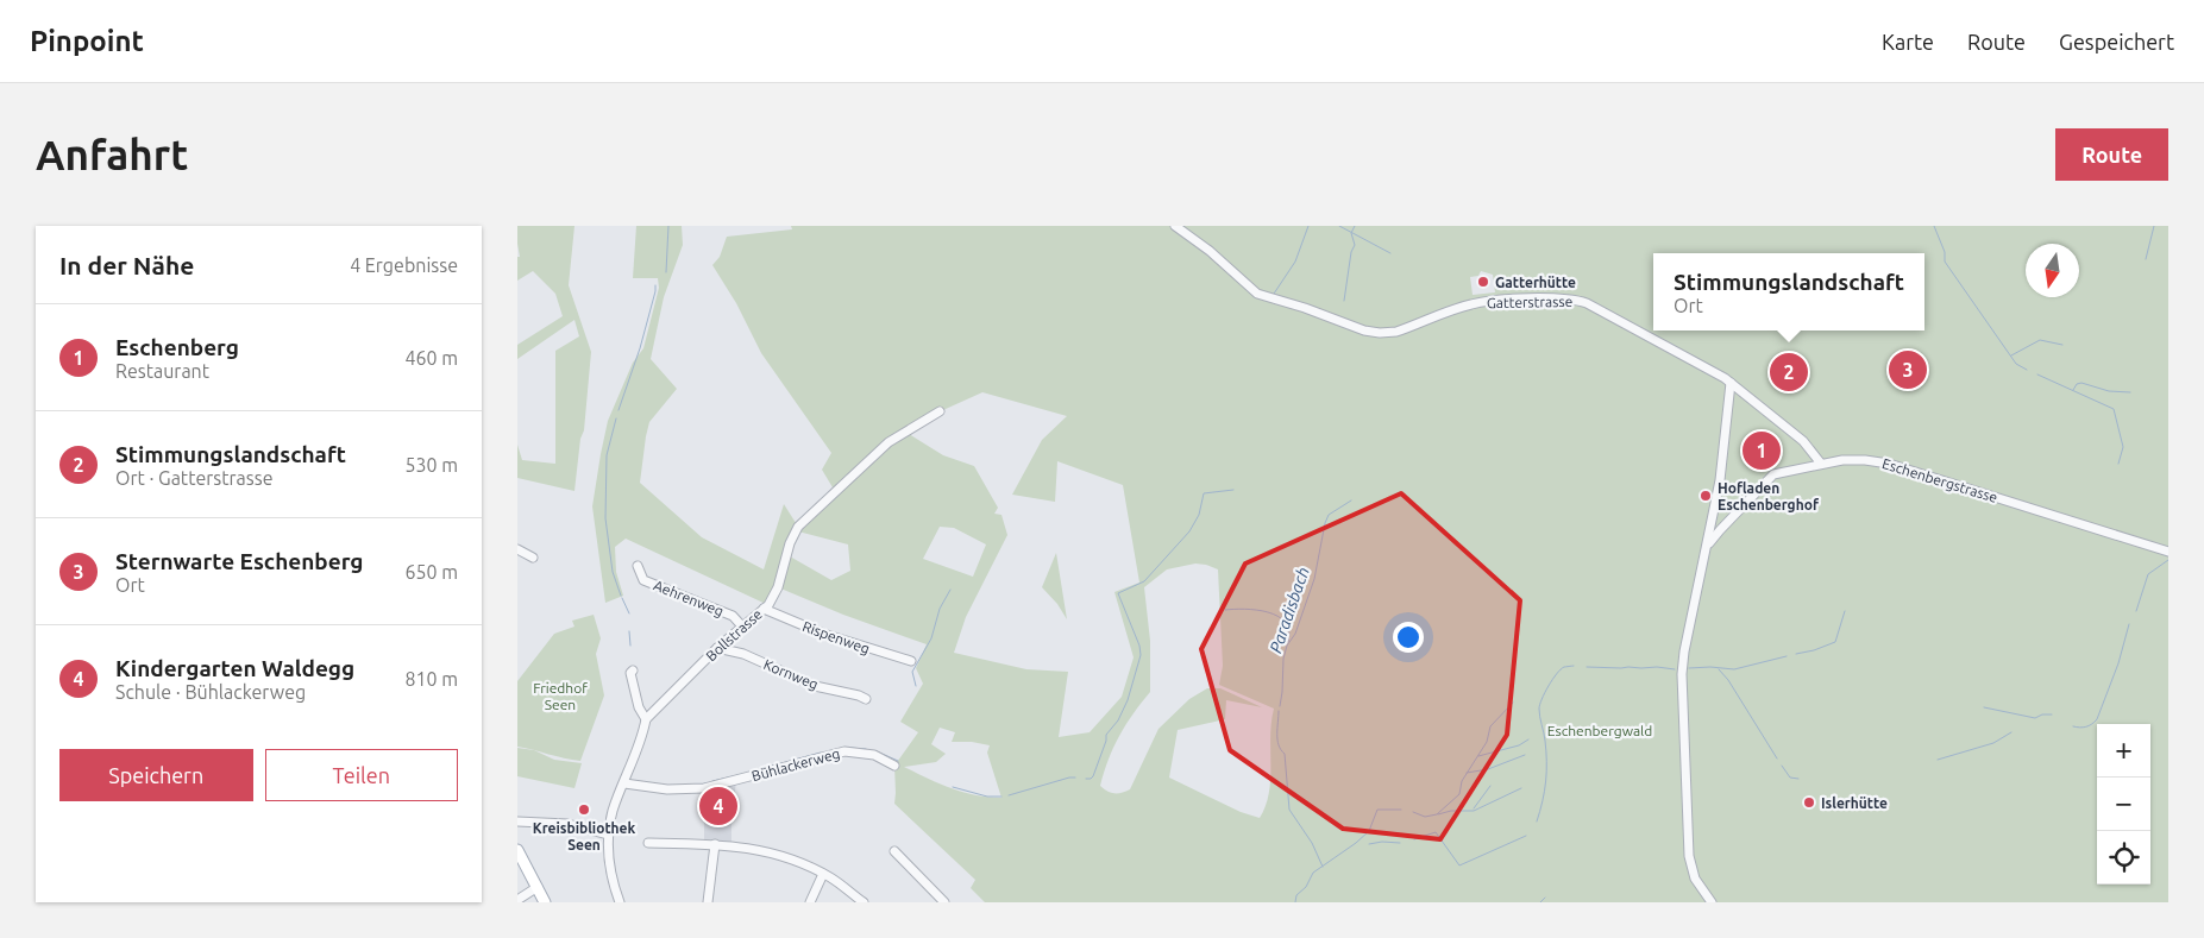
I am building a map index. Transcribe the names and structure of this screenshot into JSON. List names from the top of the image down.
{
  "streets": {
    "street": [
      "Gatterstrasse",
      "Eschenbergstrasse",
      "Aehrenweg",
      "Bollstrasse",
      "Rispenweg",
      "Kornweg",
      "Bühlackerweg"
    ]
  },
  "crossings": [
    ["Gatterstrasse", "Eschenbergstrasse"],
    ["Aehrenweg", "Bollstrasse"],
    ["Bollstrasse", "Rispenweg"],
    ["Bollstrasse", "Kornweg"],
    ["Bollstrasse", "Bühlackerweg"]
  ],
  "water": ["Paradisbach"],
  "parks": ["Friedhof Seen", "Eschenbergwald"],
  "places": [
    "Gatterhütte",
    "Hofladen Eschenberghof",
    "Islerhütte",
    "Kreisbibliothek Seen"
  ],
  "north": "bottom",
  "page": {
    "header": "Pinpoint",
    "nav": ["Karte", "Route", "Gespeichert"],
    "buttons": [
      "Route",
      ["Speichern", "Teilen"]
    ],
    "title": "Anfahrt",
    "heading": ["In der Nähe", "4 Ergebnisse"],
    "popup": ["Stimmungslandschaft", "Ort"],
    "list": [
      {
        "mark": "1",
        "name": "Eschenberg",
        "note": "Restaurant",
        "value": "460 m"
      },
      {
        "mark": "2",
        "name": "Stimmungslandschaft",
        "note": "Ort · Gatterstrasse",
        "value": "530 m"
      },
      {
        "mark": "3",
        "name": "Sternwarte Eschenberg",
        "note": "Ort",
        "value": "650 m"
      },
      {
        "mark": "4",
        "name": "Kindergarten Waldegg",
        "note": "Schule · Bühlackerweg",
        "value": "810 m"
      }
    ],
    "pins": [
      "3",
      "2",
      "1",
      "4"
    ],
    "map_buttons": ["+", "−"]
  }
}
